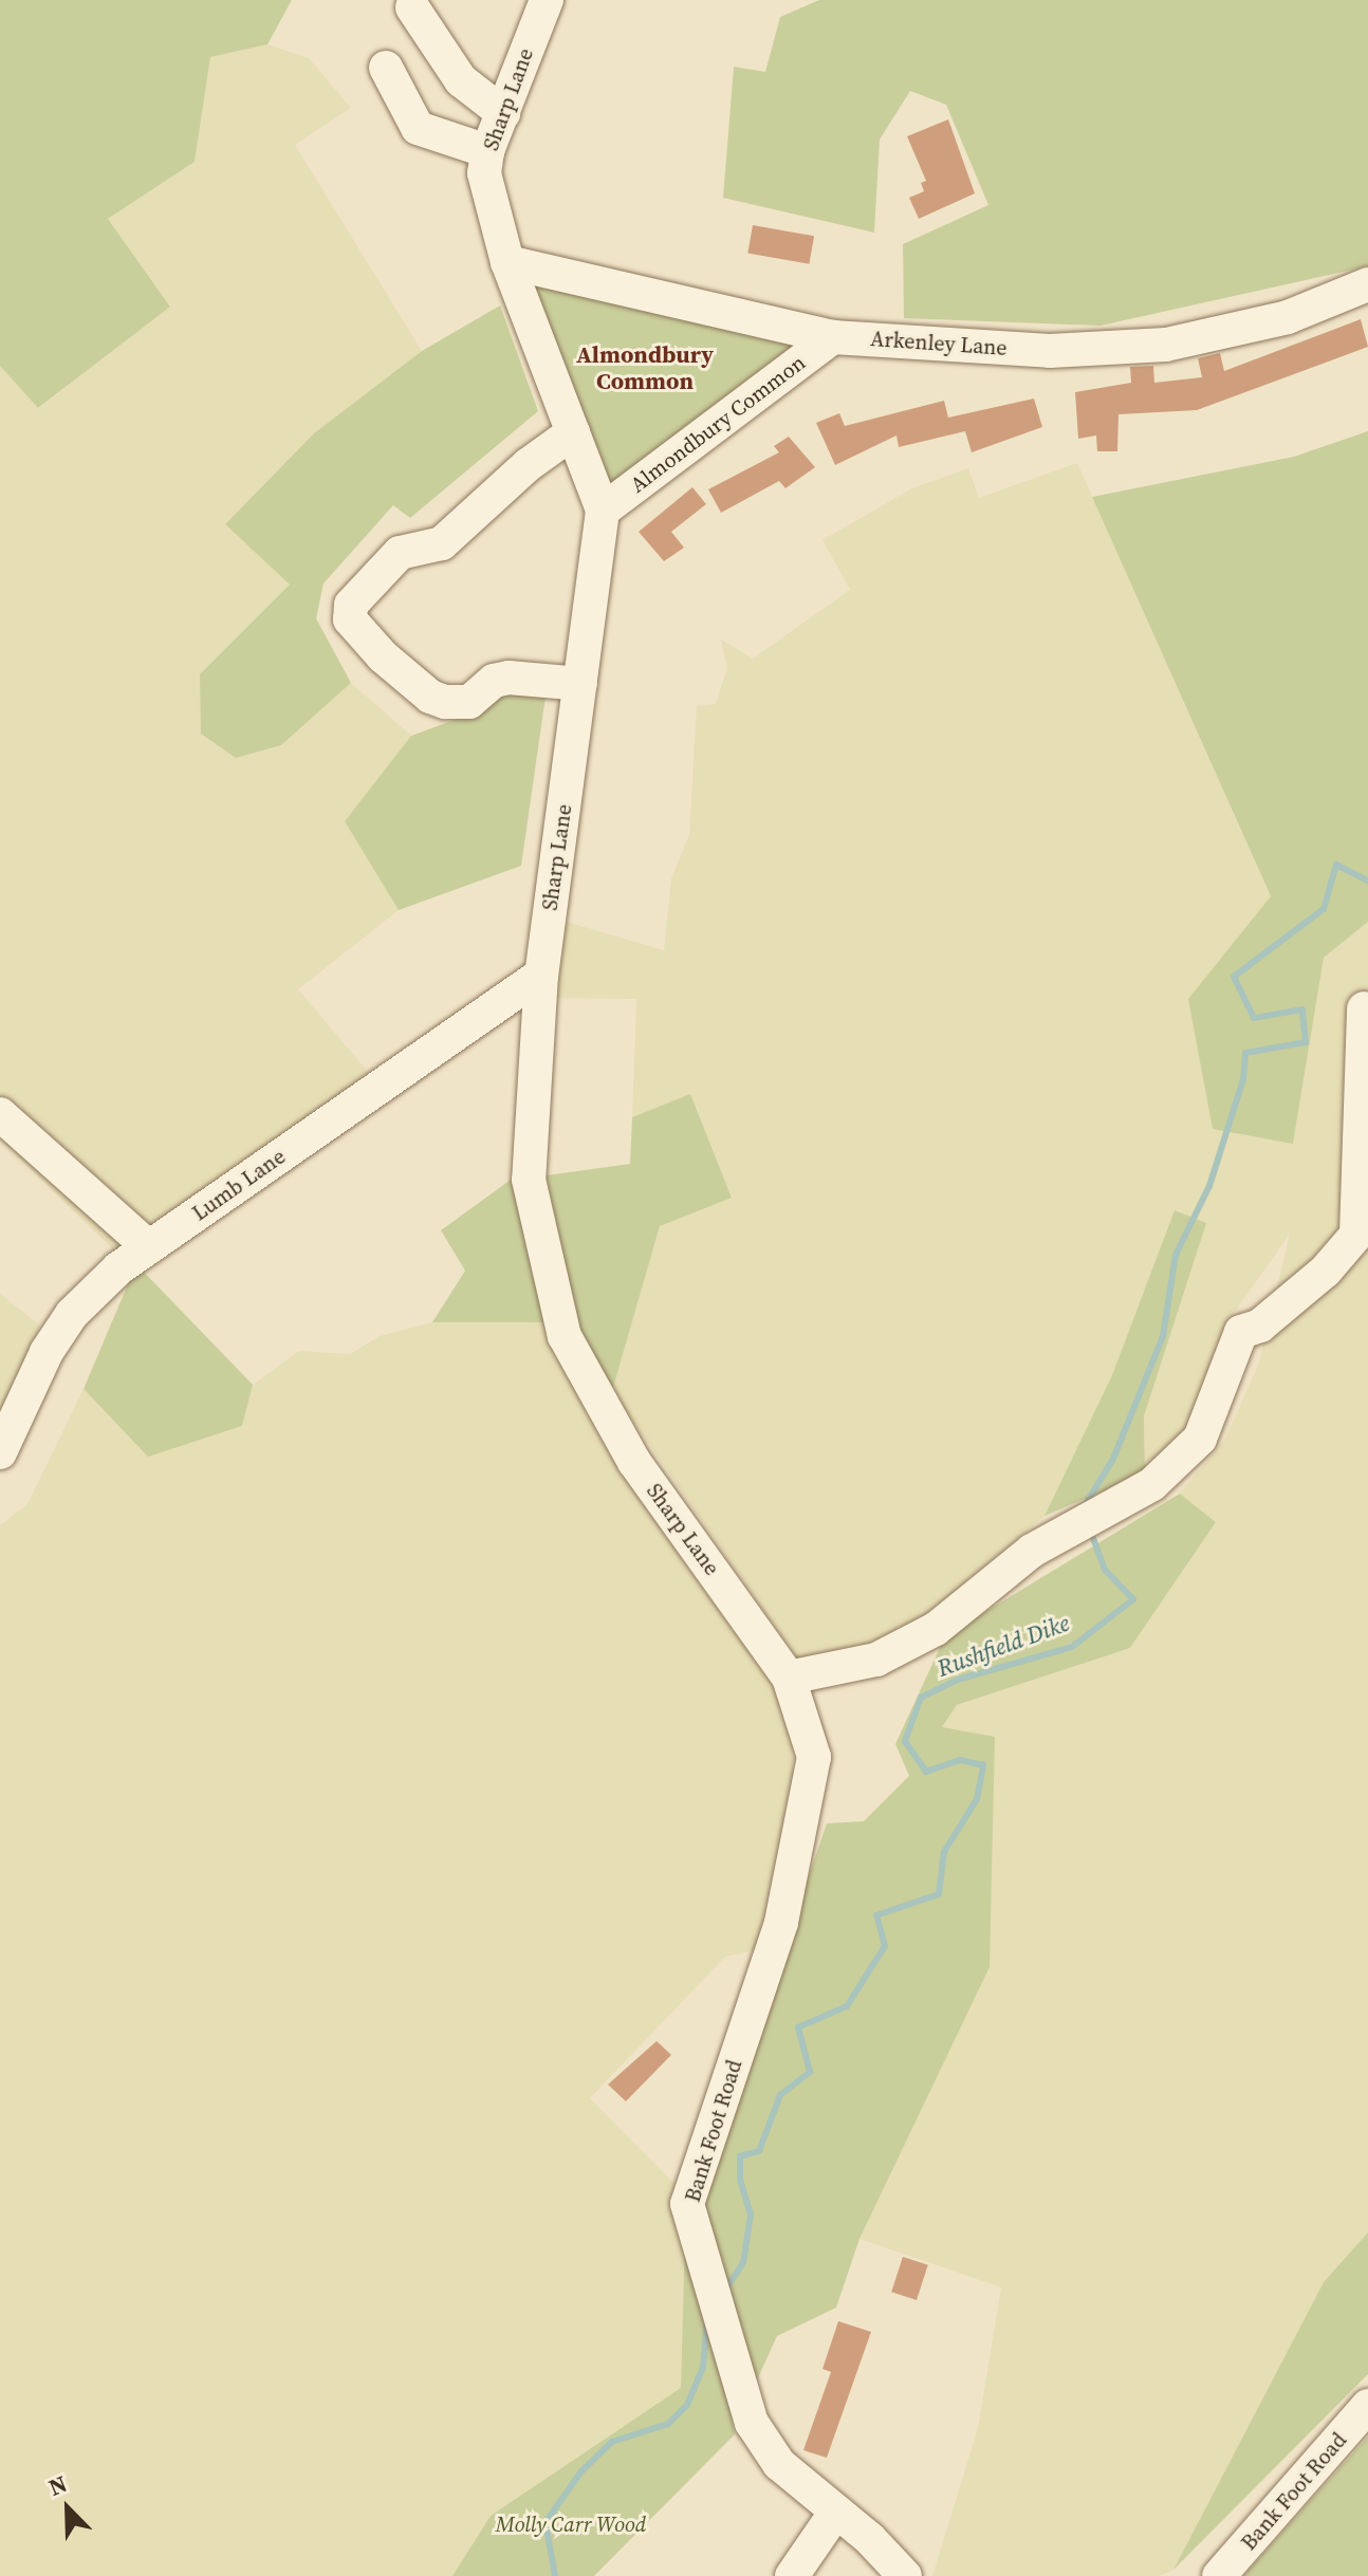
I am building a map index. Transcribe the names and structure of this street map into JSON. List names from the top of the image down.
{
  "streets": {
    "street": [
      "Sharp Lane",
      "Arkenley Lane",
      "Almondbury Common",
      "Lumb Lane",
      "Bank Foot Road"
    ]
  },
  "crossings": [
    ["Sharp Lane", "Arkenley Lane"],
    ["Sharp Lane", "Almondbury Common"],
    ["Sharp Lane", "Lumb Lane"],
    ["Sharp Lane", "Bank Foot Road"],
    ["Arkenley Lane", "Almondbury Common"]
  ],
  "districts": ["Almondbury Common"],
  "water": ["Rushfield Dike"],
  "parks": ["Molly Carr Wood"],
  "north": "top left"
}
